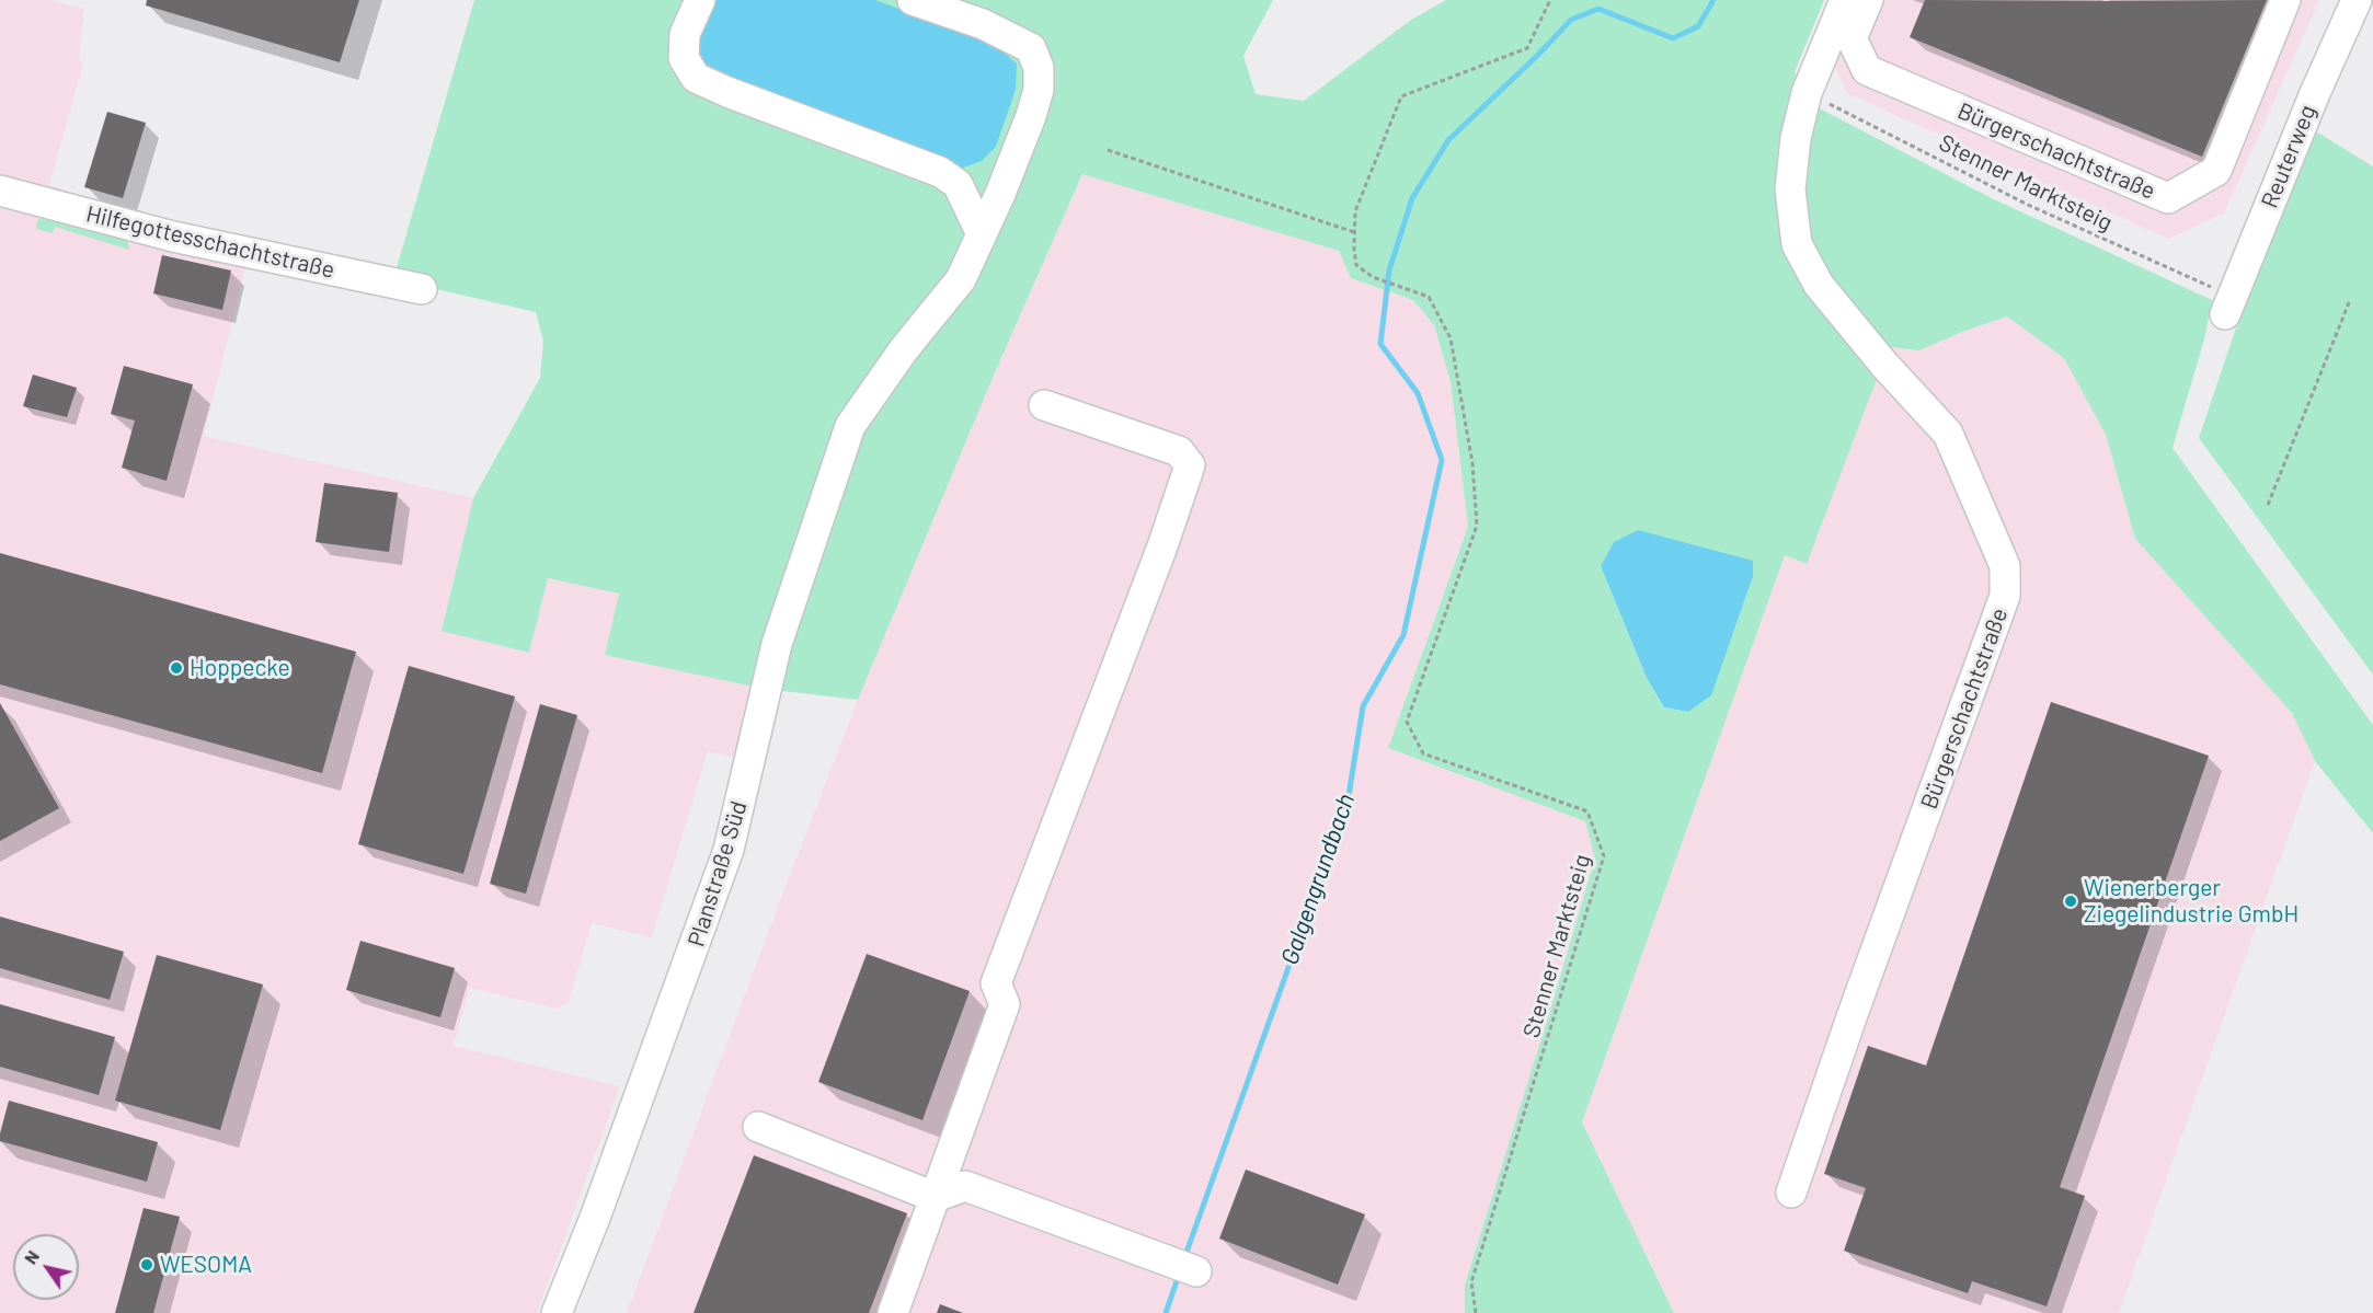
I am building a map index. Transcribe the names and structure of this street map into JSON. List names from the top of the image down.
{
  "streets": {
    "street": [
      "Bürgerschachtstraße",
      "Reuterweg",
      "Hilfegottesschachtstraße",
      "Planstraße Süd"
    ],
    "path": ["Stenner Marktsteig"]
  },
  "crossings": [
    ["Bürgerschachtstraße", "Stenner Marktsteig"],
    ["Reuterweg", "Stenner Marktsteig"]
  ],
  "water": ["Galgengrundbach"],
  "places": ["Hoppecke", "Wienerberger Ziegelindustrie GmbH", "WESOMA"],
  "north": "top left"
}
